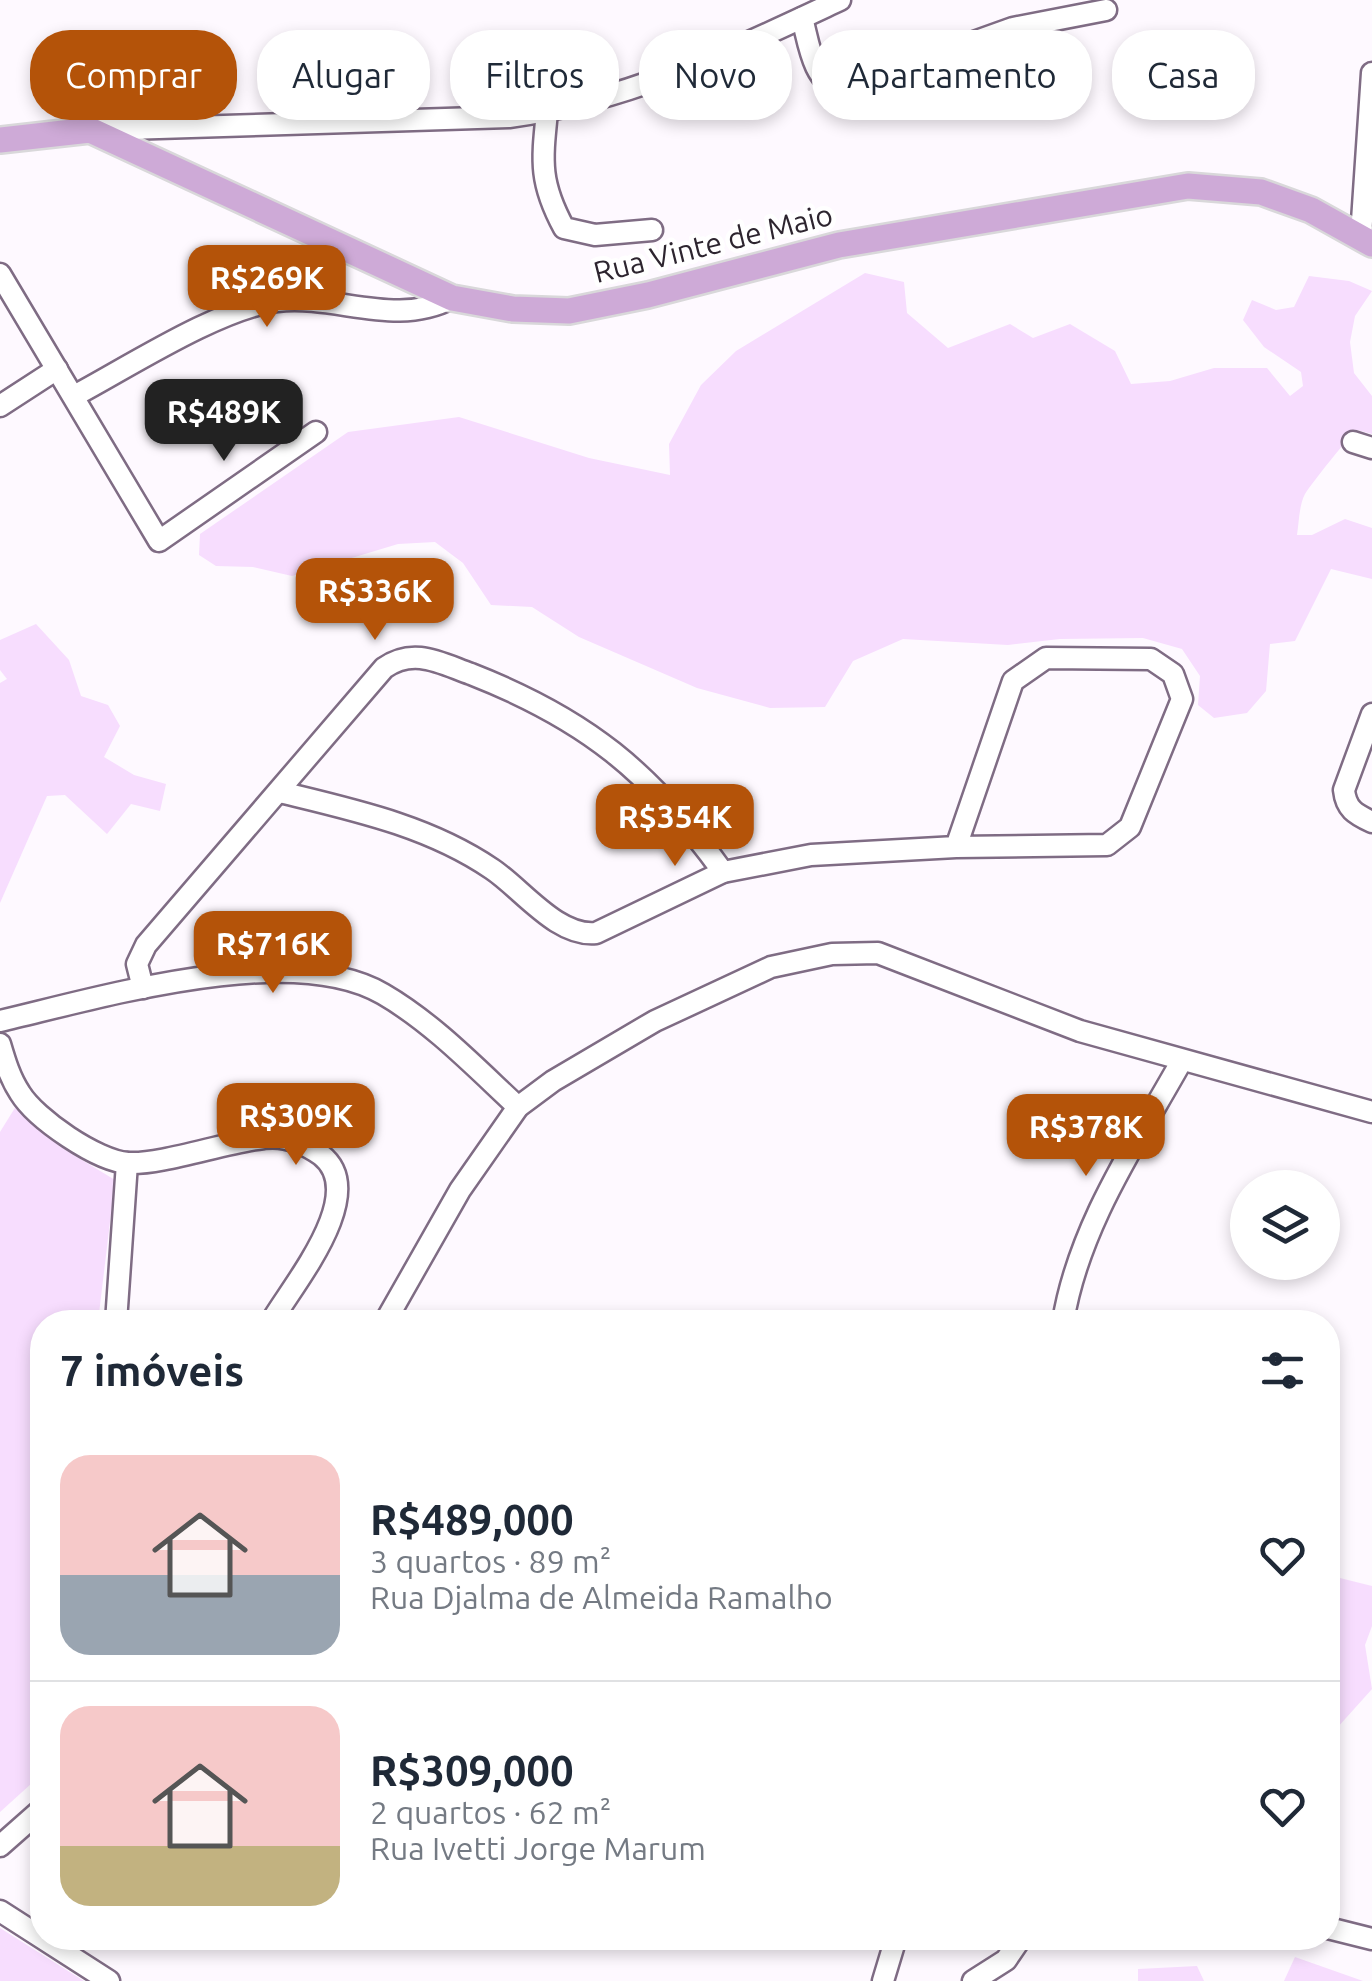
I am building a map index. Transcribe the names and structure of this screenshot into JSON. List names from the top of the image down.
{
  "streets": {
    "main road": ["Rua Vinte de Maio"]
  },
  "page": {
    "chip": [
      "Comprar",
      "Alugar",
      "Filtros",
      "Novo",
      "Apartamento",
      "Casa"
    ],
    "price": [
      "R$269K",
      "R$489K",
      "R$336K",
      "R$354K",
      "R$716K",
      "R$309K",
      "R$378K"
    ],
    "heading": "7 imóveis",
    "list": [
      {
        "name": "R$489,000",
        "note": "3 quartos · 89 m² · Rua Djalma de Almeida Ramalho"
      },
      {
        "name": "R$309,000",
        "note": "2 quartos · 62 m² · Rua Ivetti Jorge Marum"
      }
    ]
  }
}
